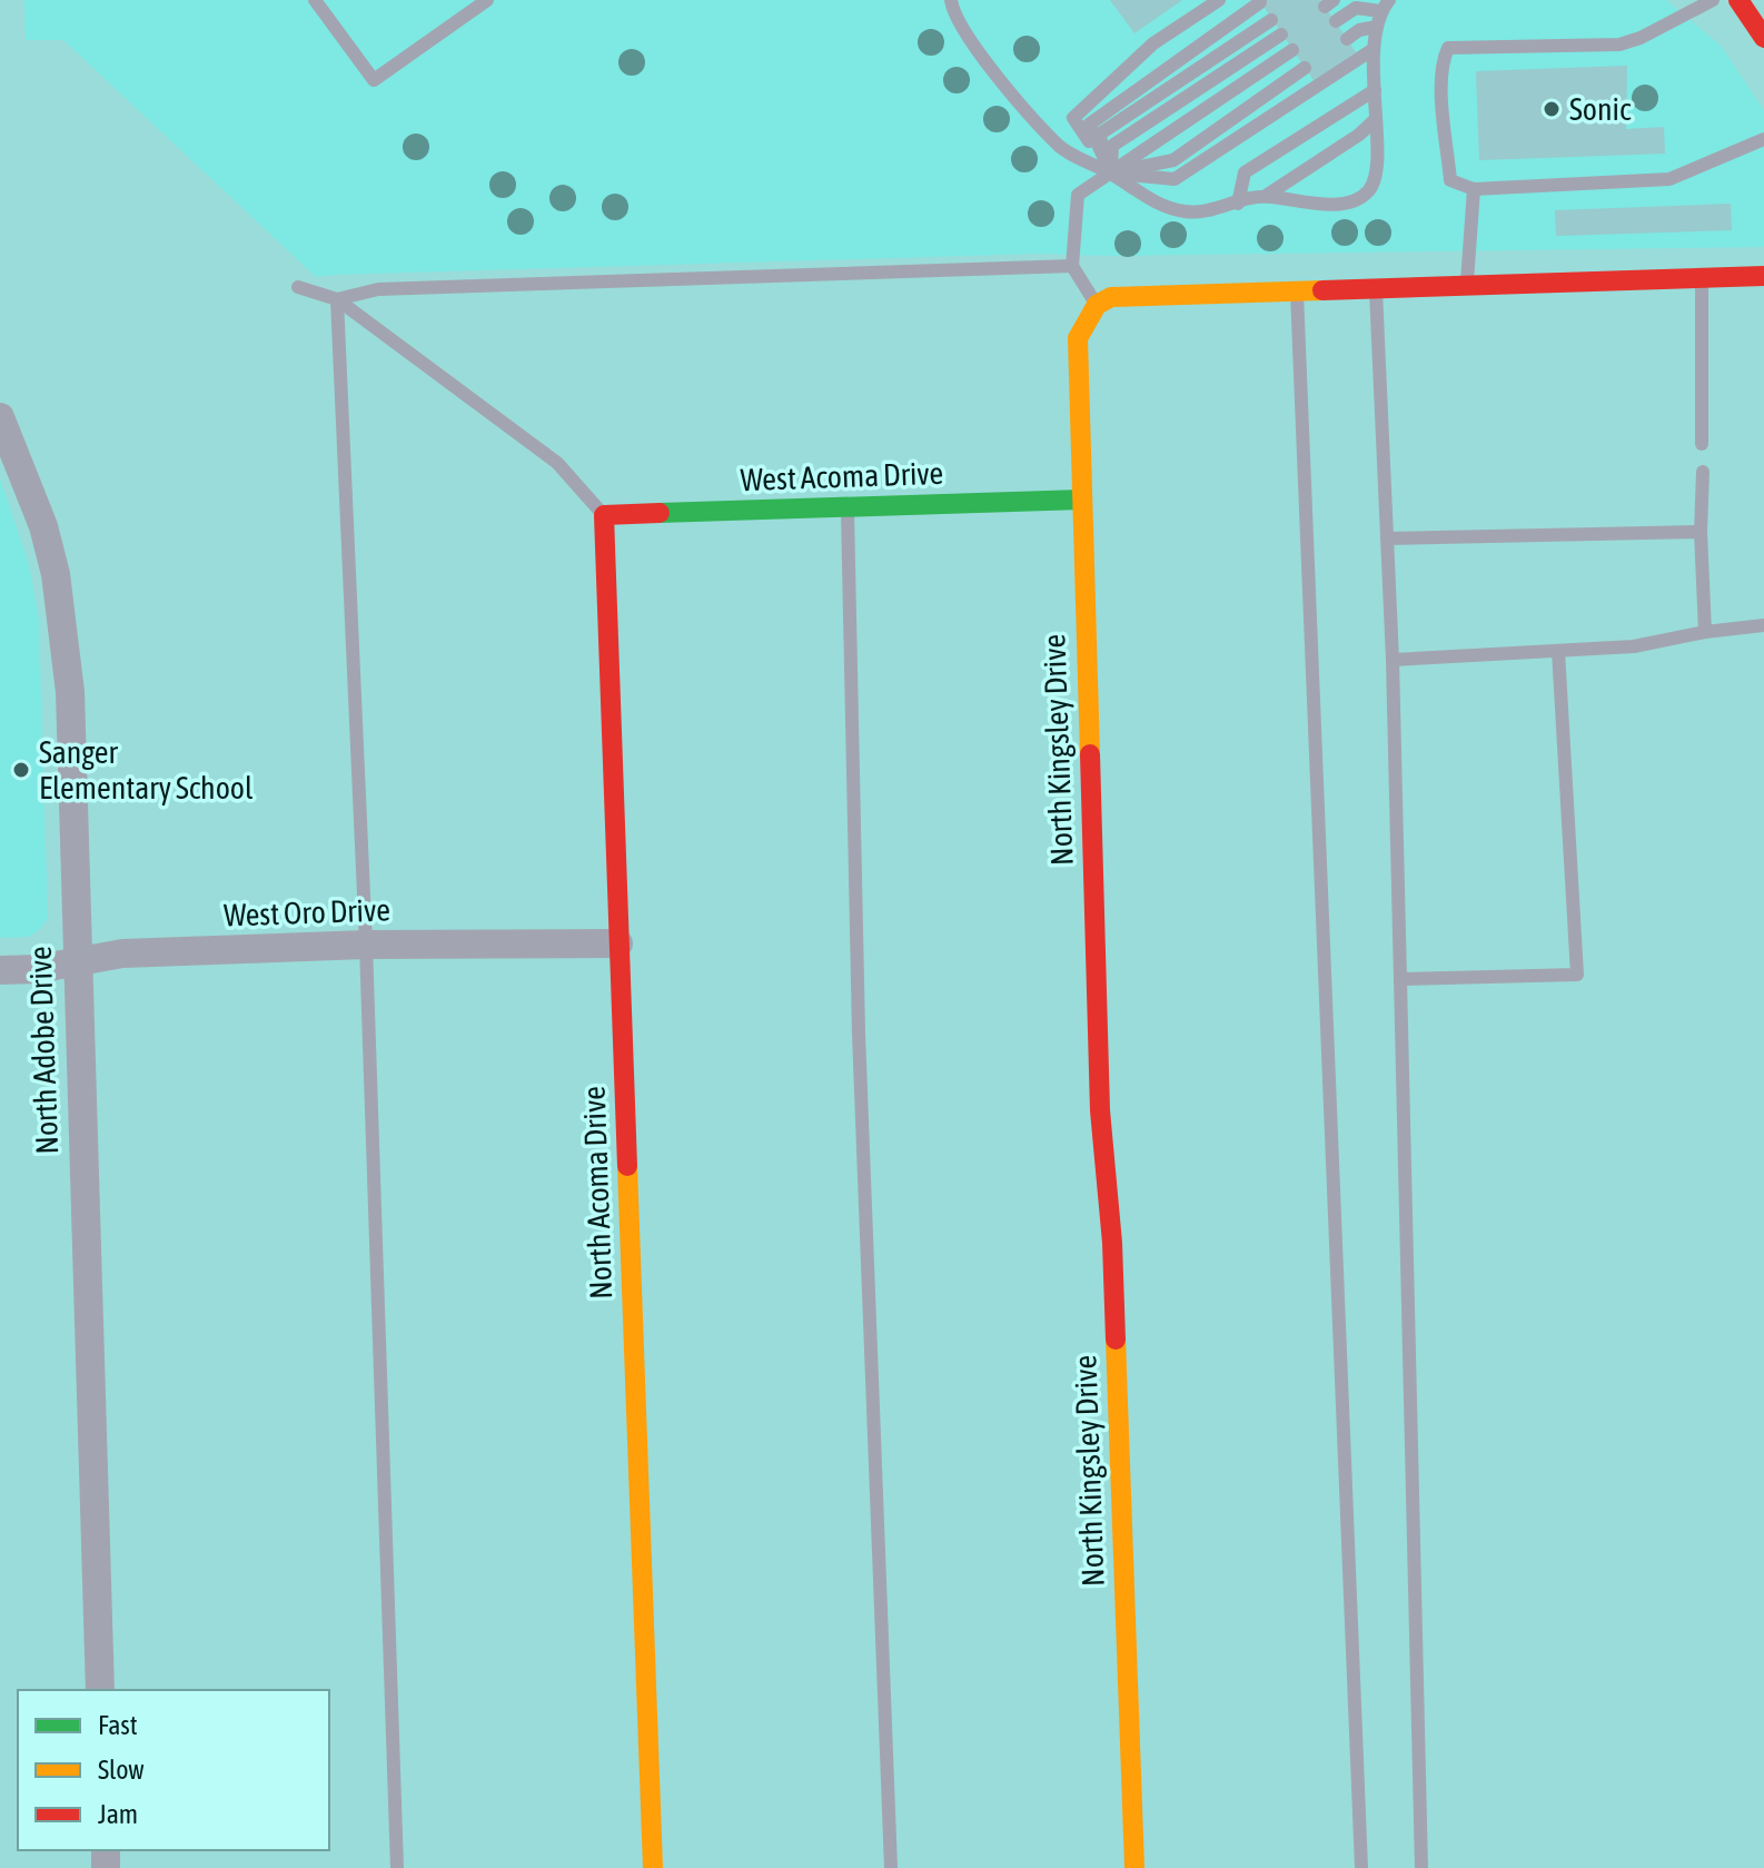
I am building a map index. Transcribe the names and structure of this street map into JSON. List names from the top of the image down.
{
  "streets": {
    "street": [
      "West Acoma Drive",
      "North Kingsley Drive",
      "West Oro Drive",
      "North Adobe Drive",
      "North Acoma Drive"
    ]
  },
  "crossings": [
    ["West Acoma Drive", "North Kingsley Drive"],
    ["West Acoma Drive", "North Acoma Drive"],
    ["West Oro Drive", "North Adobe Drive"],
    ["West Oro Drive", "North Acoma Drive"]
  ],
  "places": ["Sonic", "Sanger Elementary School"],
  "legend": ["Fast", "Slow", "Jam"]
}
